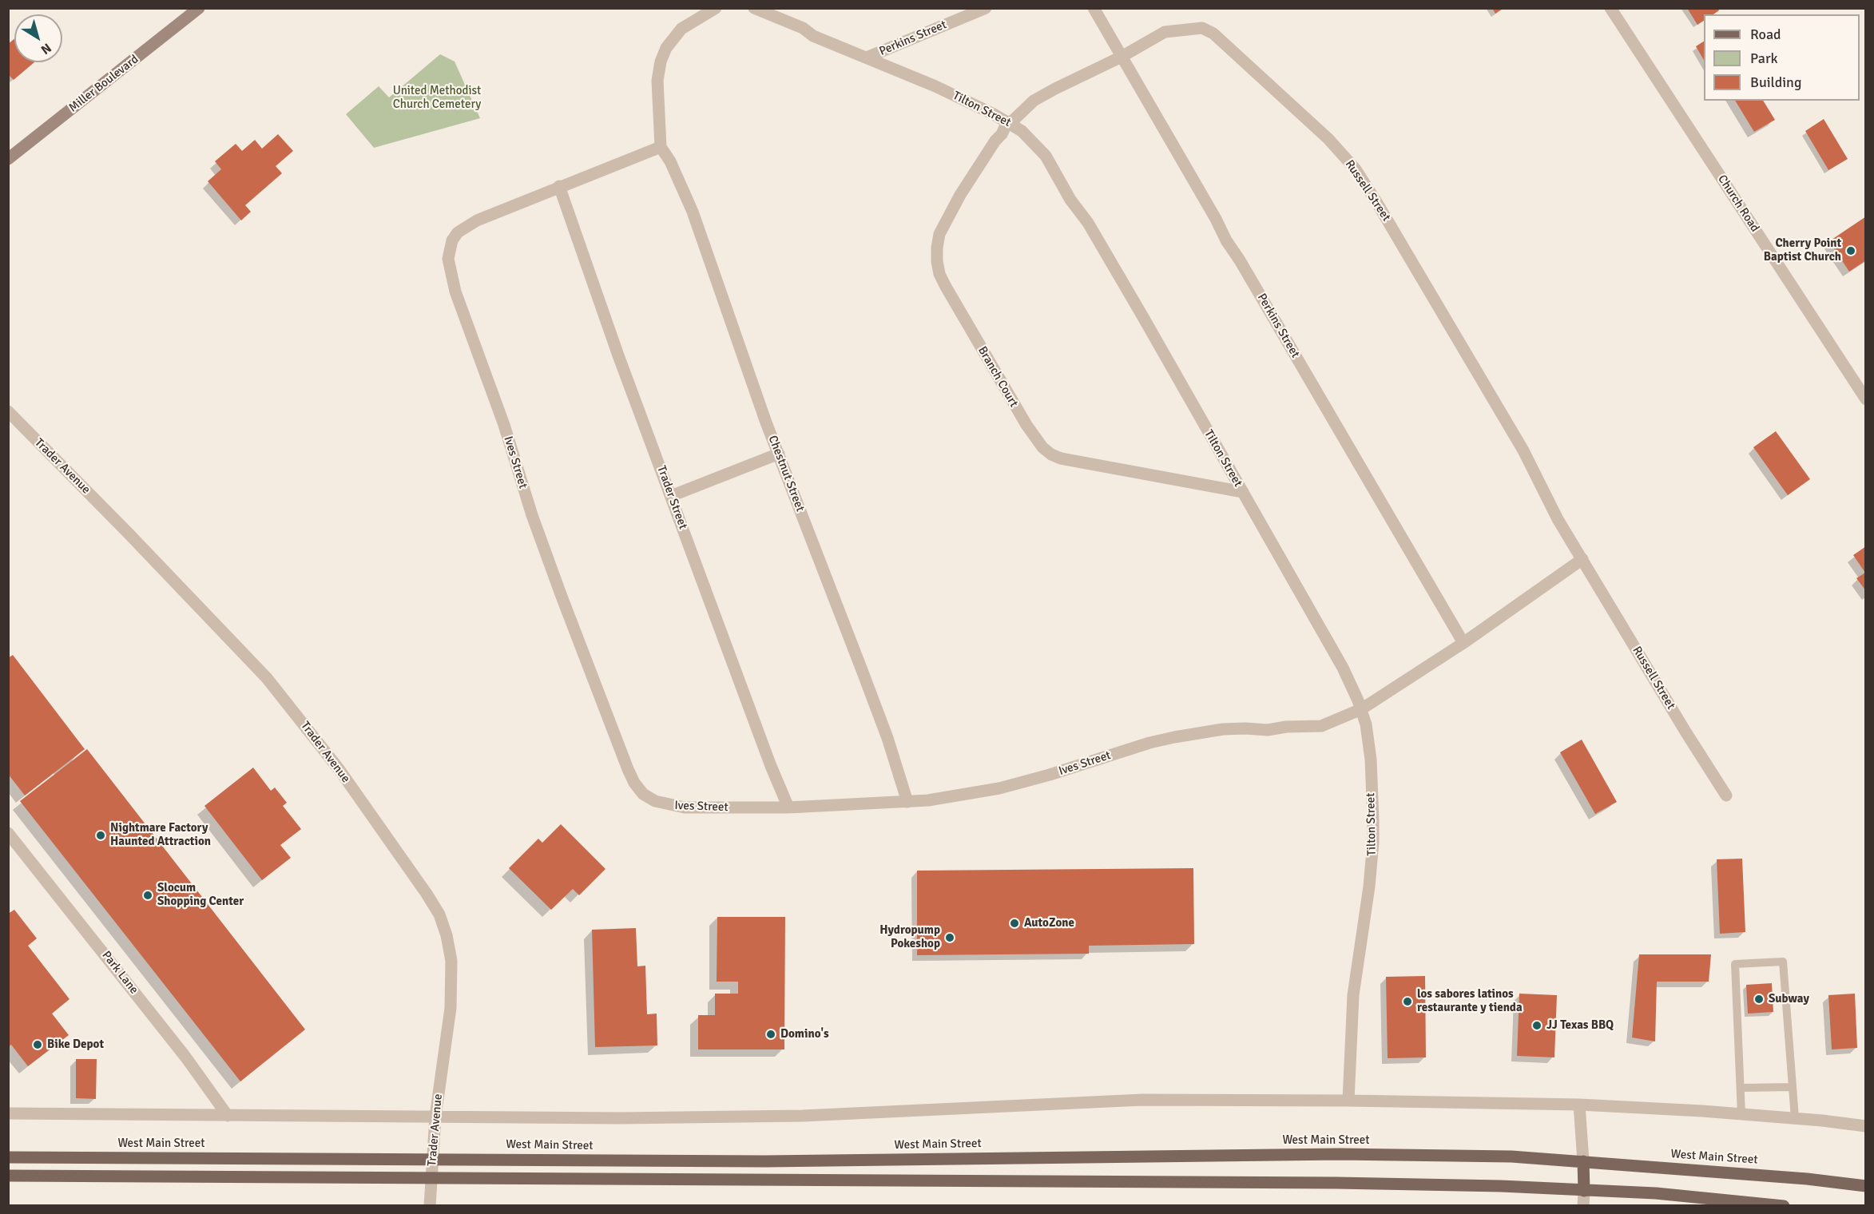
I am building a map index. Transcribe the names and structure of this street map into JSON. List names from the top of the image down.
{
  "streets": {
    "main road": ["West Main Street"],
    "street": [
      "Perkins Street",
      "Miller Boulevard",
      "Tilton Street",
      "Russell Street",
      "Church Road",
      "Branch Court",
      "Ives Street",
      "Trader Avenue",
      "Chestnut Street",
      "Trader Street",
      "Park Lane"
    ]
  },
  "crossings": [
    ["Perkins Street", "Tilton Street"],
    ["Perkins Street", "Russell Street"],
    ["Perkins Street", "Ives Street"],
    ["Tilton Street", "Russell Street"],
    ["Tilton Street", "Branch Court"],
    ["Tilton Street", "Ives Street"],
    ["Russell Street", "Branch Court"],
    ["Ives Street", "Chestnut Street"],
    ["Ives Street", "Trader Street"],
    ["Trader Avenue", "West Main Street"]
  ],
  "parks": ["United Methodist Church Cemetery"],
  "places": [
    "Cherry Point Baptist Church",
    "Nightmare Factory Haunted Attraction",
    "Slocum Shopping Center",
    "AutoZone",
    "Hydropump Pokeshop",
    "Subway",
    "los sabores latinos restaurante y tienda",
    "JJ Texas BBQ",
    "Domino's",
    "Bike Depot"
  ],
  "legend": ["Road", "Park", "Building"],
  "north": "bottom right"
}
